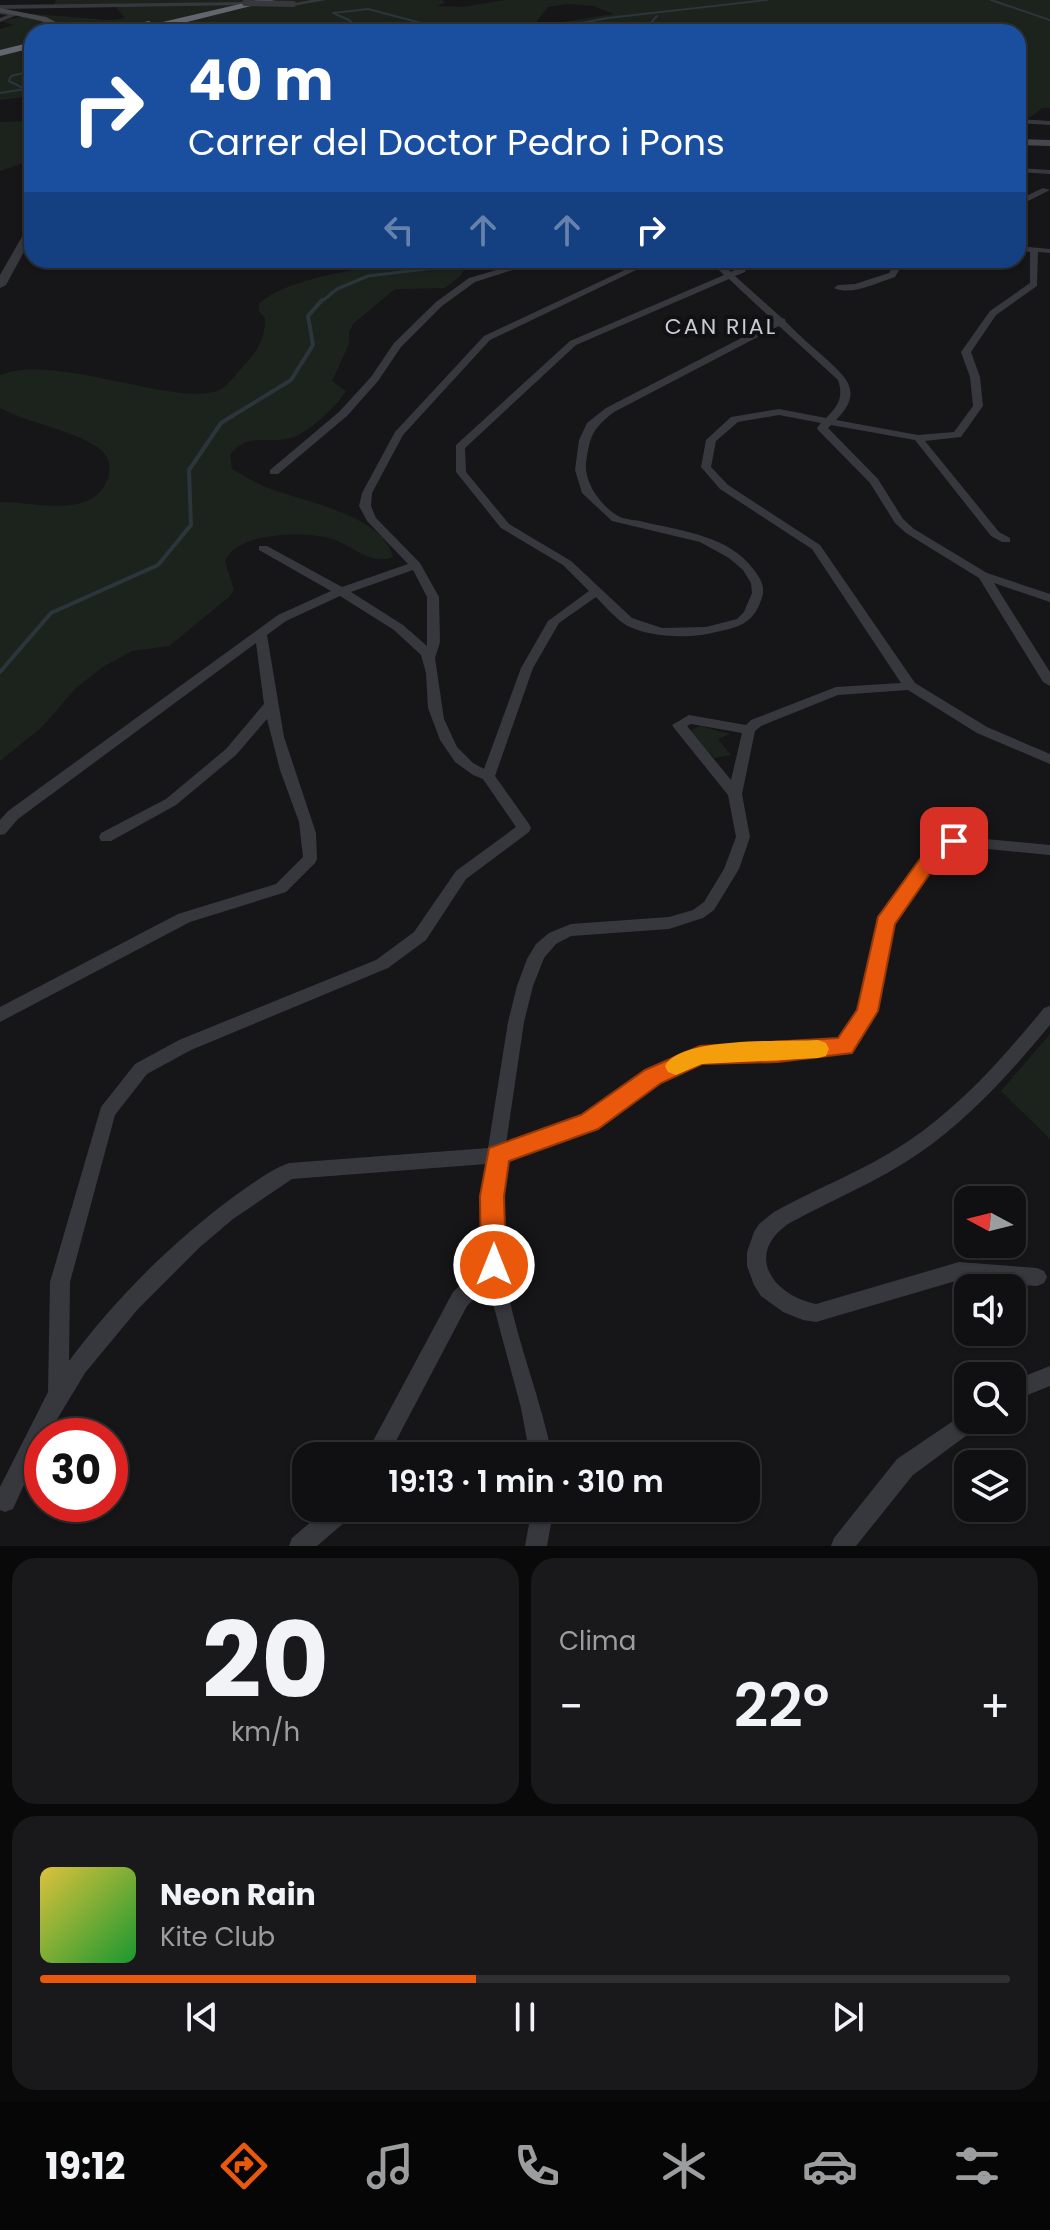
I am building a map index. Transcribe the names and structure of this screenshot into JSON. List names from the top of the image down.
{
  "districts": ["CAN RIAL"],
  "north": "left",
  "page": {
    "turn": ["40 m", "Carrer del Doctor Pedro i Pons"],
    "limit": "30",
    "trip": "19:13 · 1 min · 310 m",
    "tile": [
      ["20", "km/h"],
      "Clima"
    ],
    "heat": ["−", "22°", "+"],
    "song": ["Neon Rain", "Kite Club"],
    "tabs": "19:12"
  }
}
